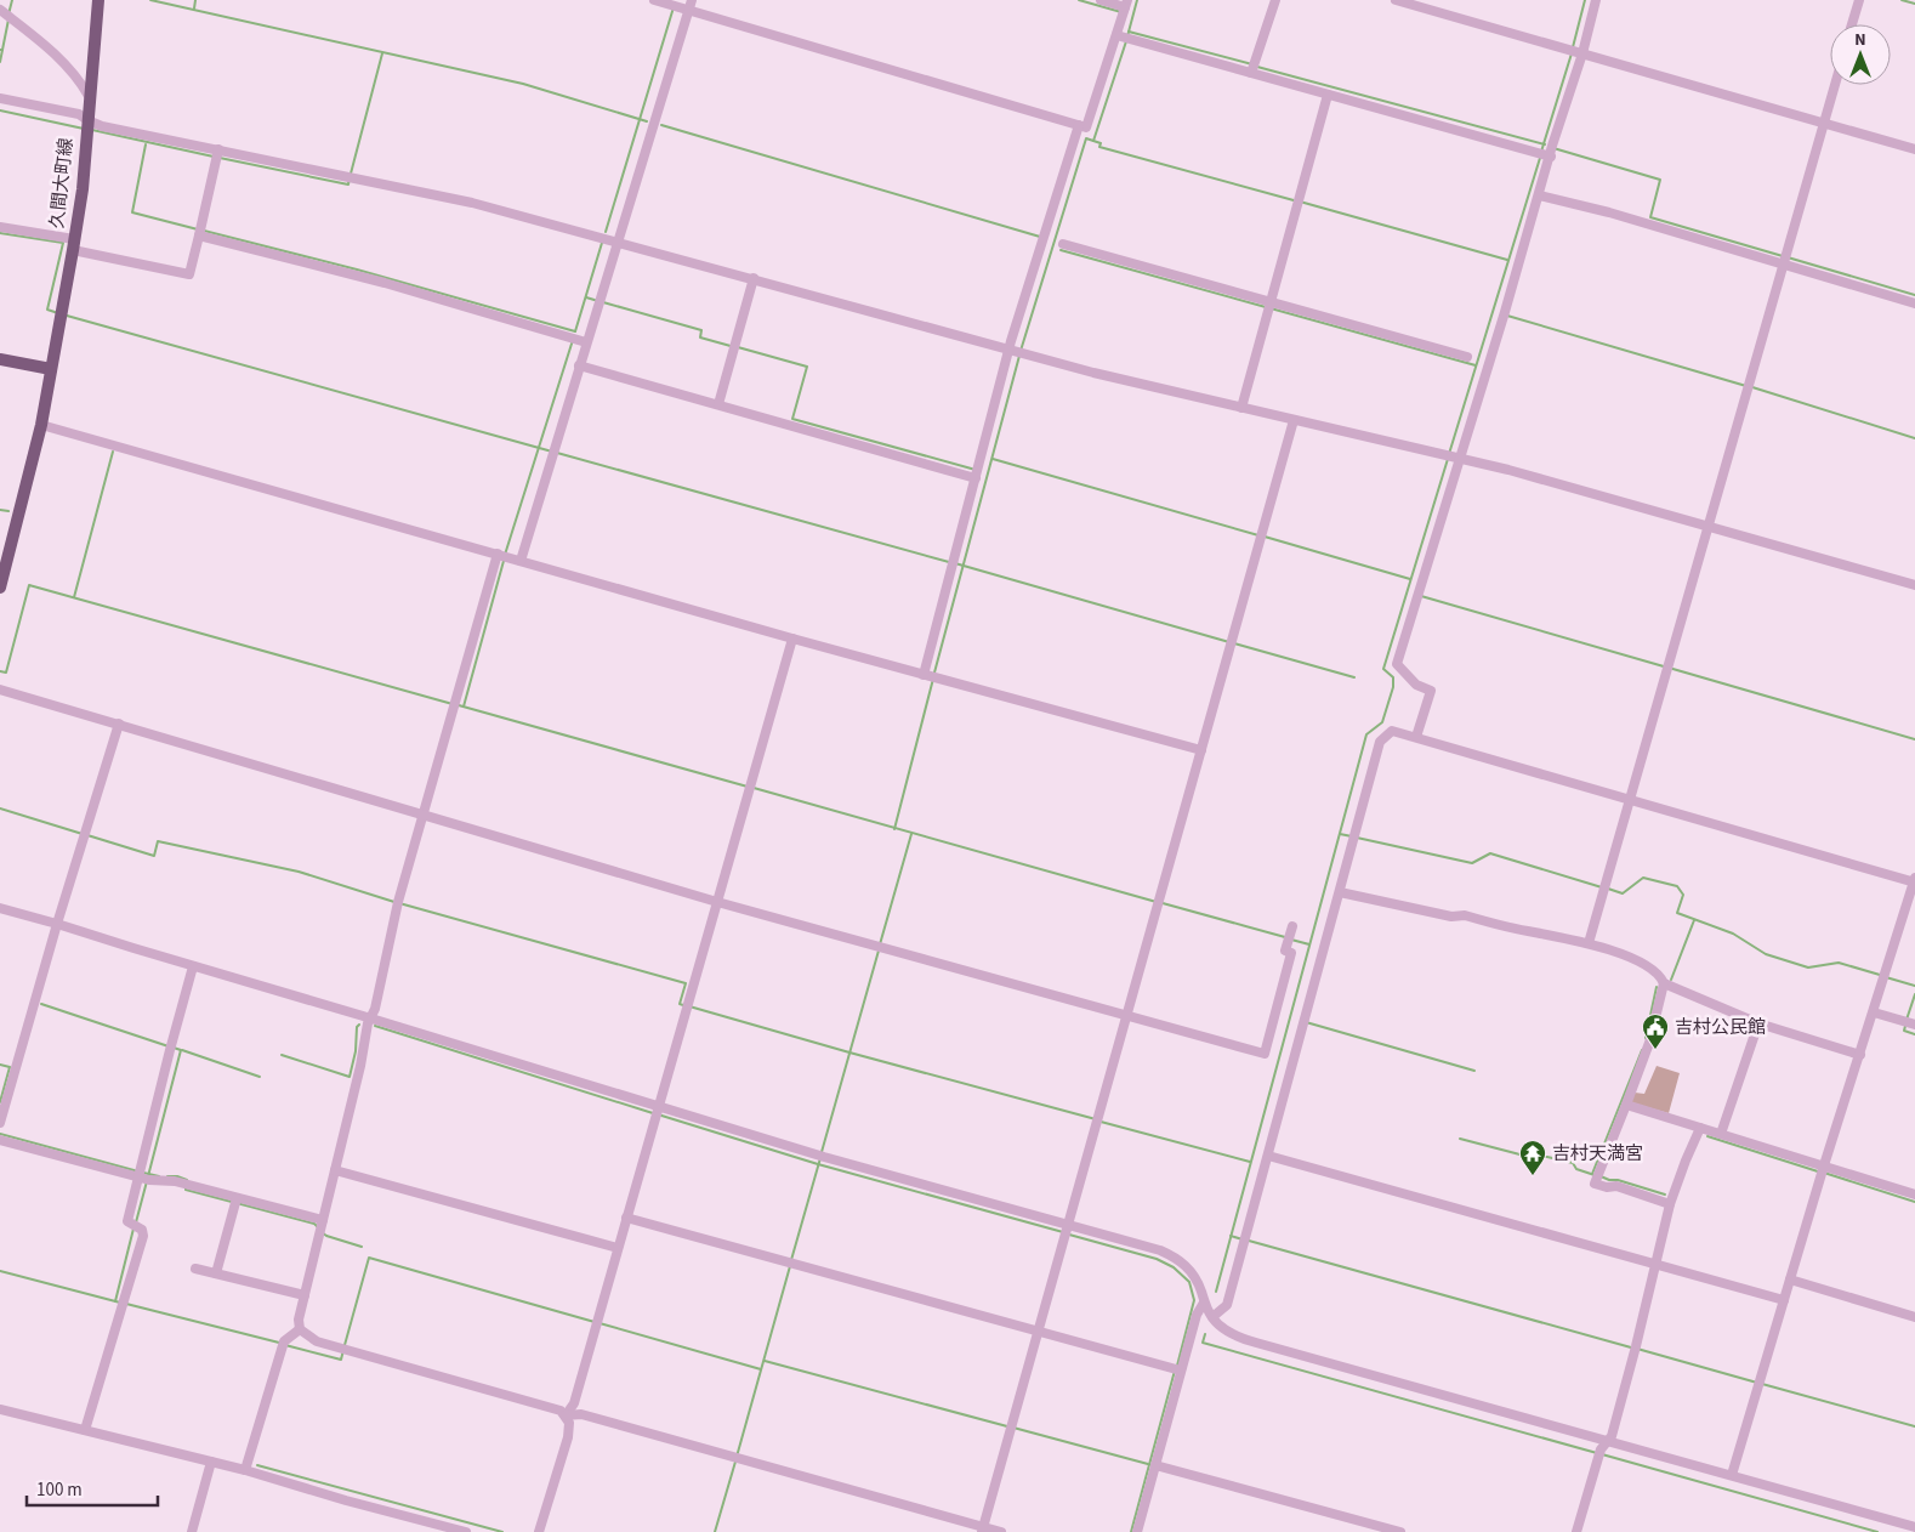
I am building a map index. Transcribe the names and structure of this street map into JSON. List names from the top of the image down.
{
  "streets": {
    "main road": ["久間大町線"]
  },
  "places": {
    "public building": ["吉村公民館"],
    "temple": ["吉村天満宮"]
  },
  "scale_bar": "100 m",
  "north": "top"
}
